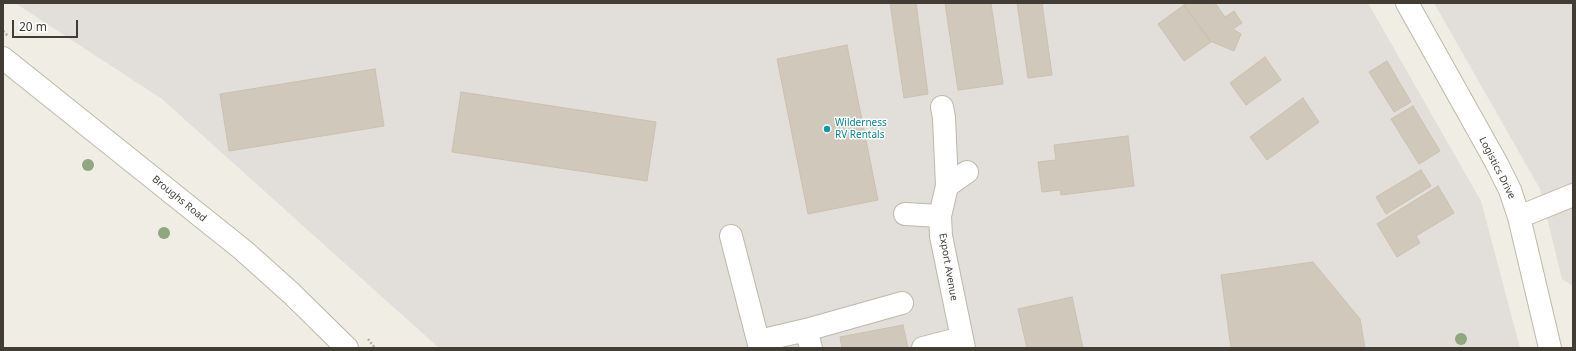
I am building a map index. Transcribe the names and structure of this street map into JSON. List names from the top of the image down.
{
  "streets": {
    "street": ["Logistics Drive", "Broughs Road", "Export Avenue"]
  },
  "places": ["Wilderness RV Rentals"],
  "scale_bar": "20 m"
}
